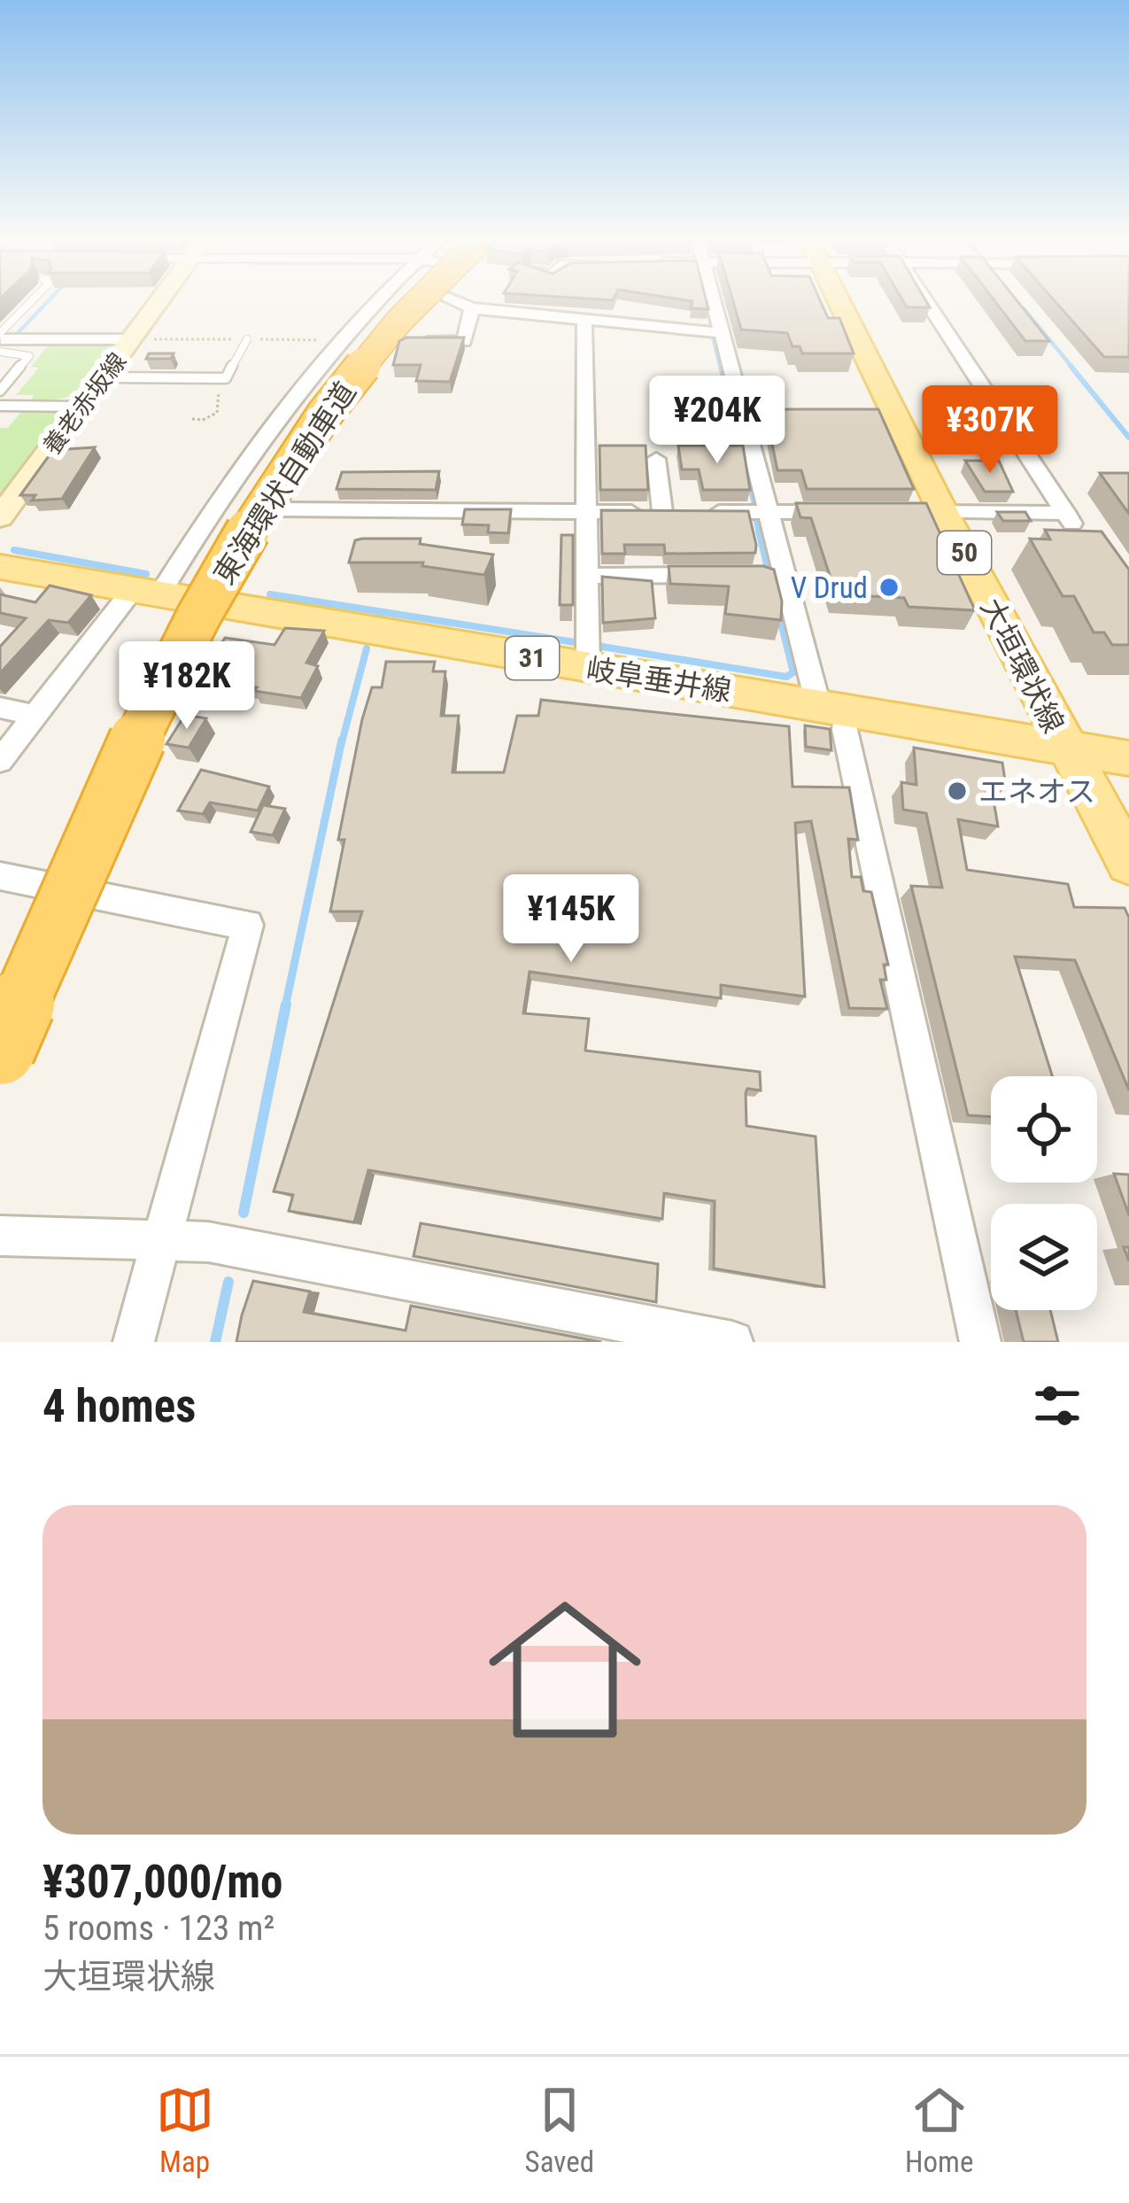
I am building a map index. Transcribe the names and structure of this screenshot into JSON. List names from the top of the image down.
{
  "streets": {
    "highway": ["東海環状自動車道"],
    "main road": [
      "養老赤坂線",
      "50",
      "31",
      "大垣環状線",
      "岐阜垂井線"
    ]
  },
  "crossings": [
    ["大垣環状線", "岐阜垂井線"]
  ],
  "places": ["V Drud", "エネオス"],
  "page": {
    "price": [
      "¥204K",
      "¥307K",
      "¥182K",
      "¥145K"
    ],
    "heading": "4 homes",
    "list": [
      {
        "name": "¥307,000/mo",
        "note": "5 rooms · 123 m² · 大垣環状線"
      }
    ],
    "tabs": ["Map", "Saved", "Home"]
  }
}
